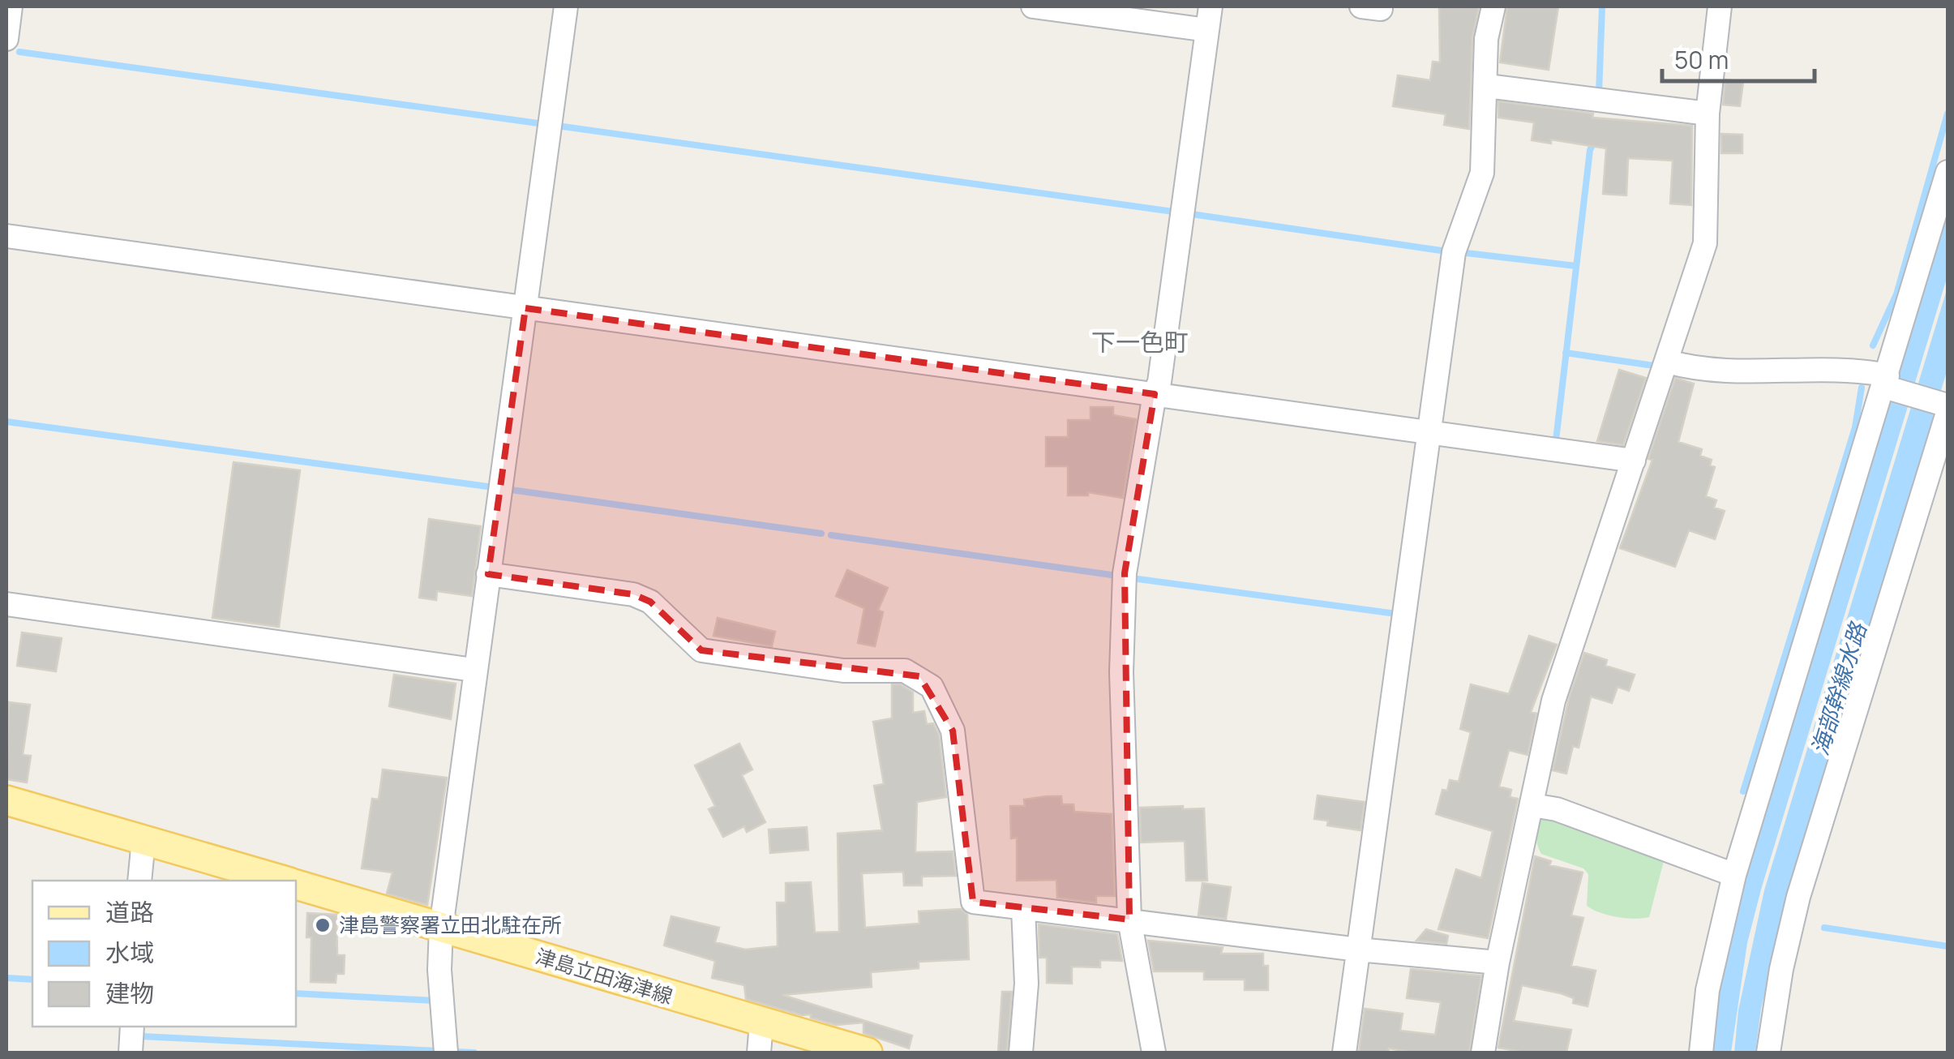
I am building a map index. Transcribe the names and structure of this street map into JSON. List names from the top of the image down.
{
  "streets": {
    "main road": ["津島立田海津線"]
  },
  "districts": ["下一色町"],
  "water": ["海部幹線水路"],
  "places": ["津島警察署立田北駐在所"],
  "legend": ["道路", "水域", "建物"],
  "scale_bar": "50 m"
}
